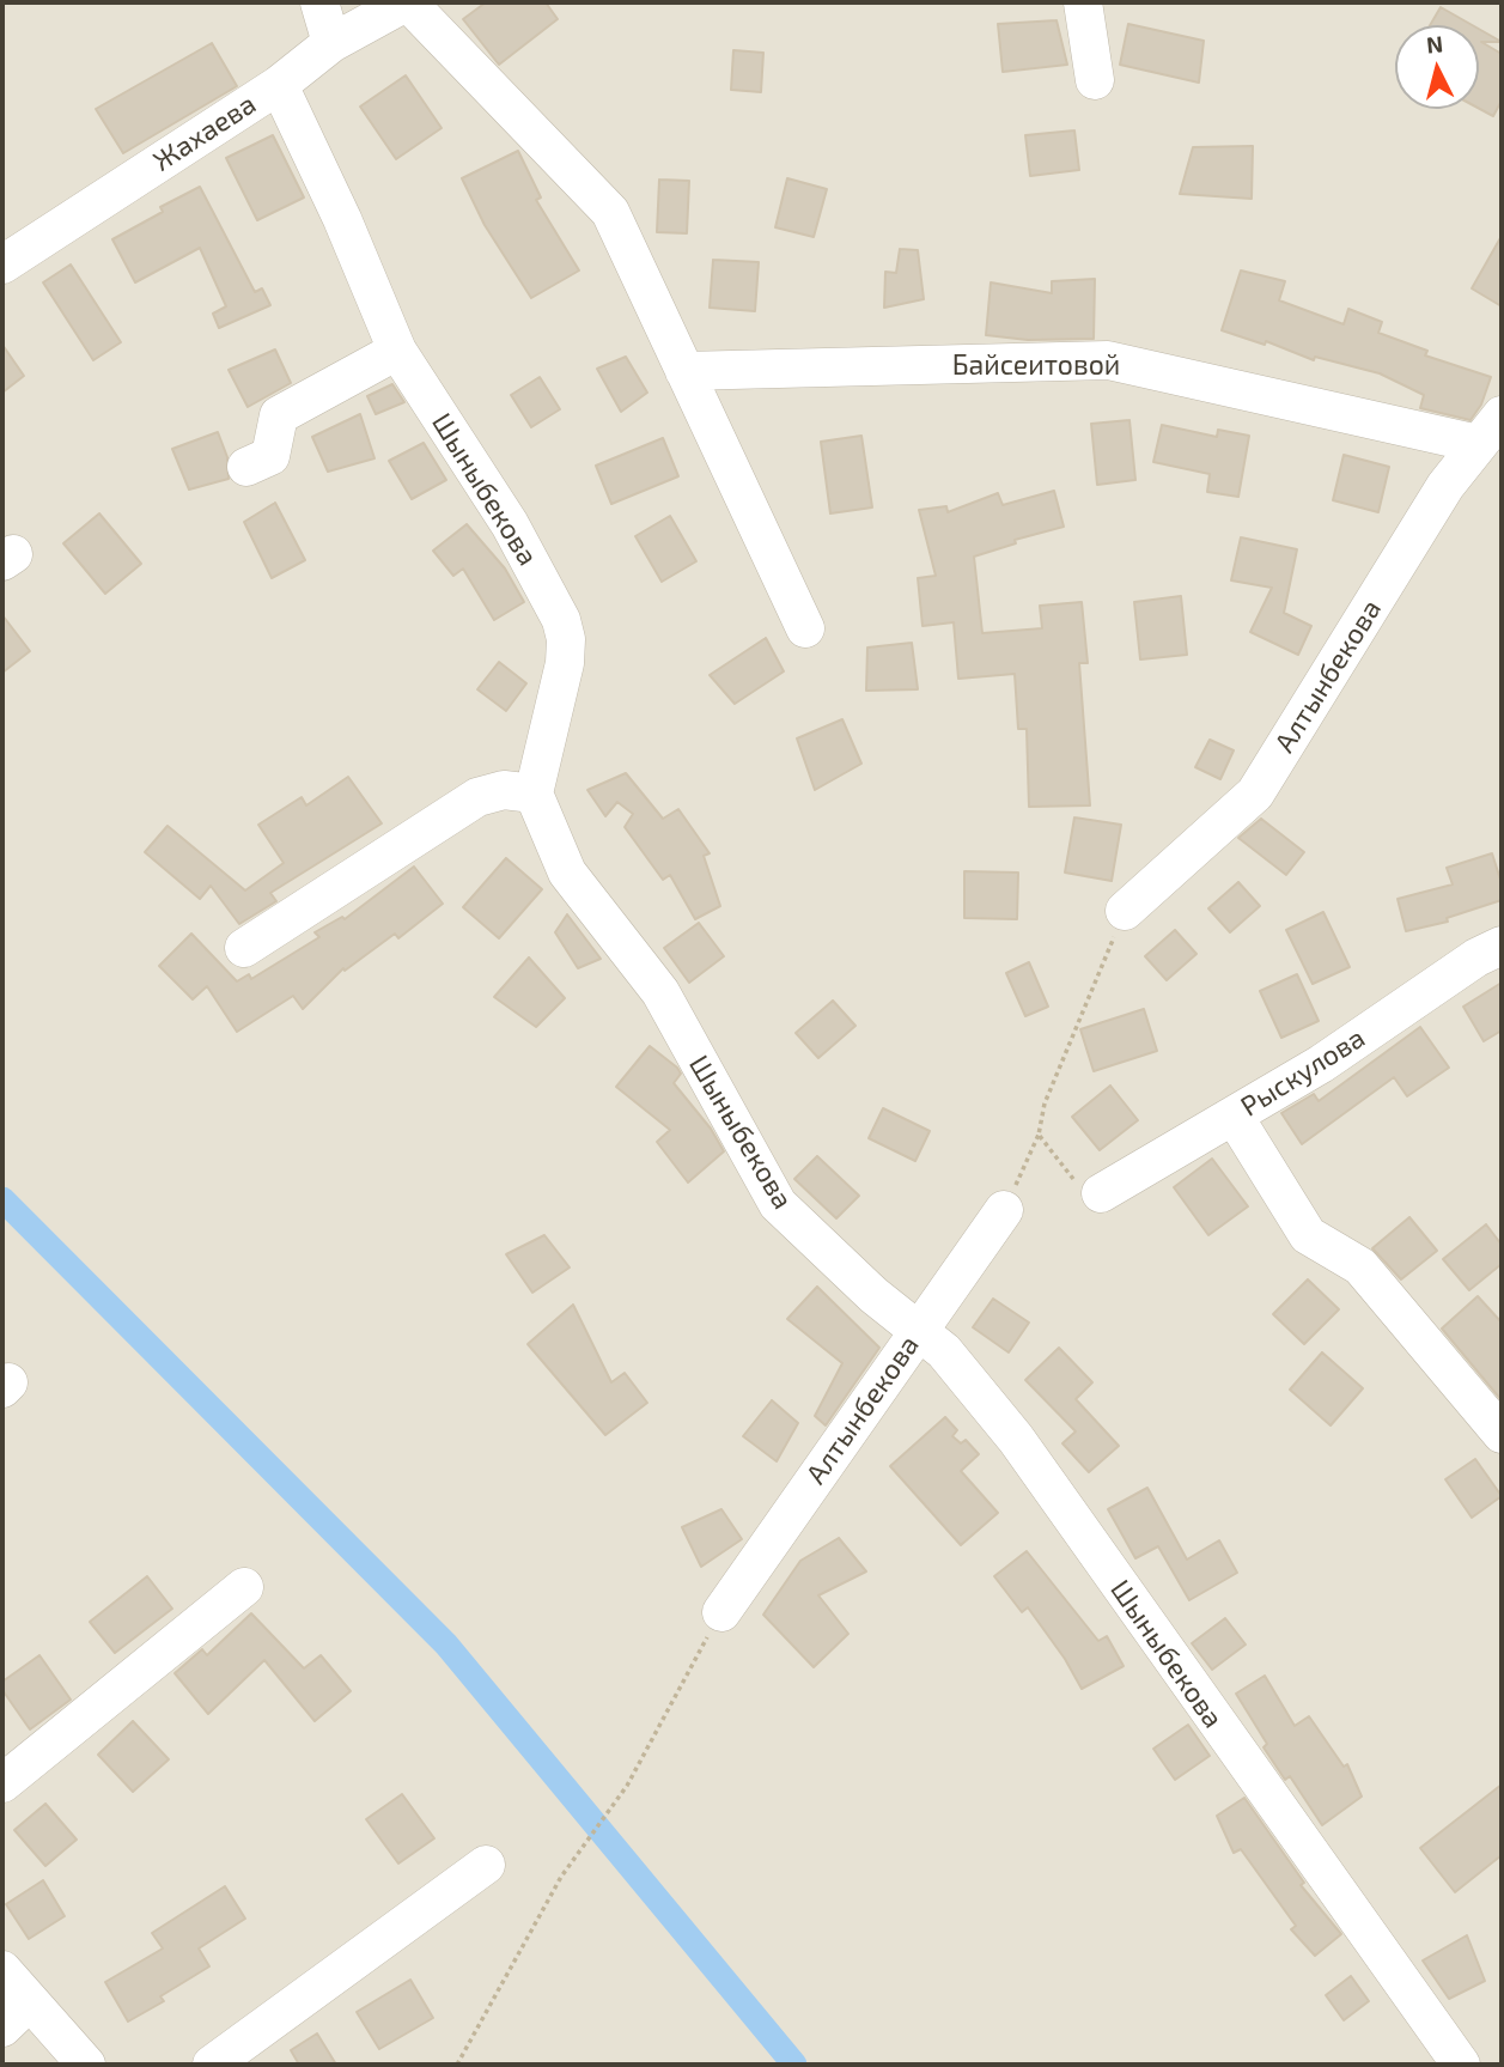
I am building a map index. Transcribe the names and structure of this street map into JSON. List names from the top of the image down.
{
  "streets": {
    "street": [
      "Жахаева",
      "Байсеитовой",
      "Шыныбекова",
      "Алтынбекова",
      "Рыскулова"
    ]
  },
  "crossings": [
    ["Жахаева", "Шыныбекова"],
    ["Байсеитовой", "Алтынбекова"],
    ["Шыныбекова", "Алтынбекова"]
  ],
  "north": "top"
}
